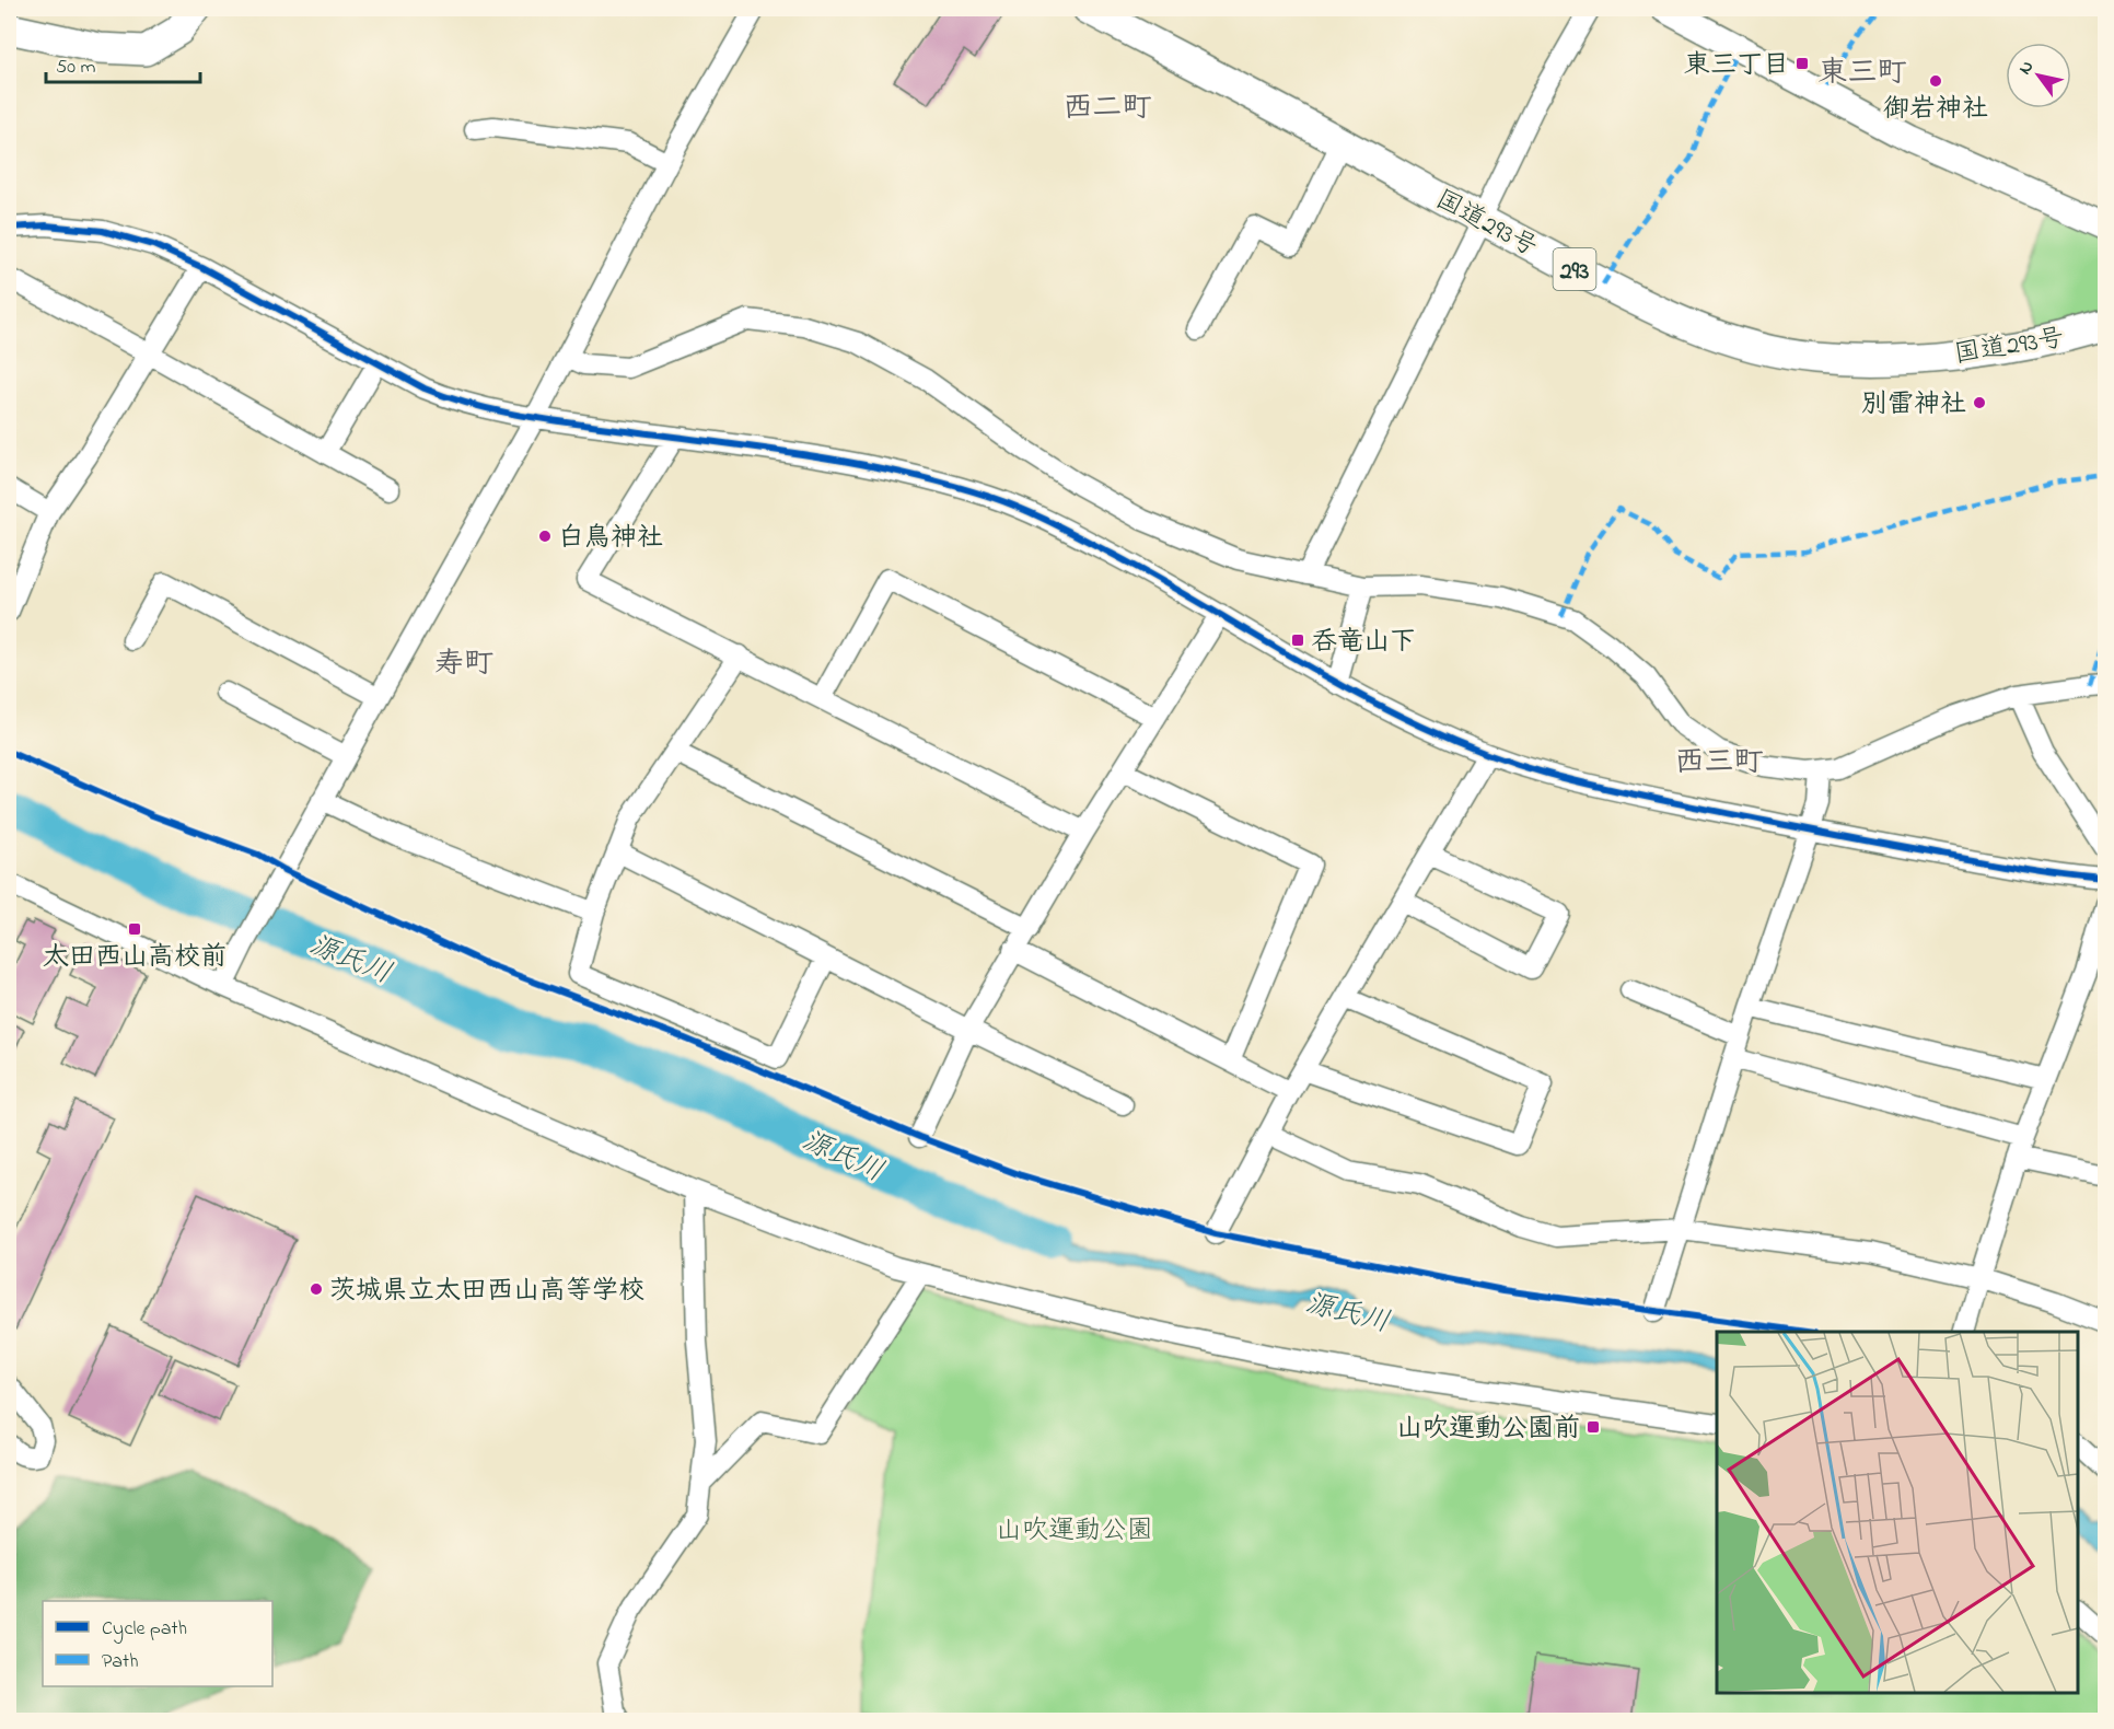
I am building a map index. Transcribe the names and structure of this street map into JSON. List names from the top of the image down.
{
  "streets": {
    "highway": ["国道293号", "293"]
  },
  "districts": [
    "東三町",
    "西二町",
    "寿町",
    "西三町"
  ],
  "water": ["源氏川"],
  "parks": ["山吹運動公園"],
  "places": {
    "transit": [
      "東三丁目",
      "呑竜山下",
      "太田西山高校前",
      "山吹運動公園前"
    ],
    "other": [
      "御岩神社",
      "別雷神社",
      "白鳥神社",
      "茨城県立太田西山高等学校"
    ]
  },
  "legend": ["Cycle path", "Path"],
  "scale_bar": "50 m",
  "north": "top left"
}
